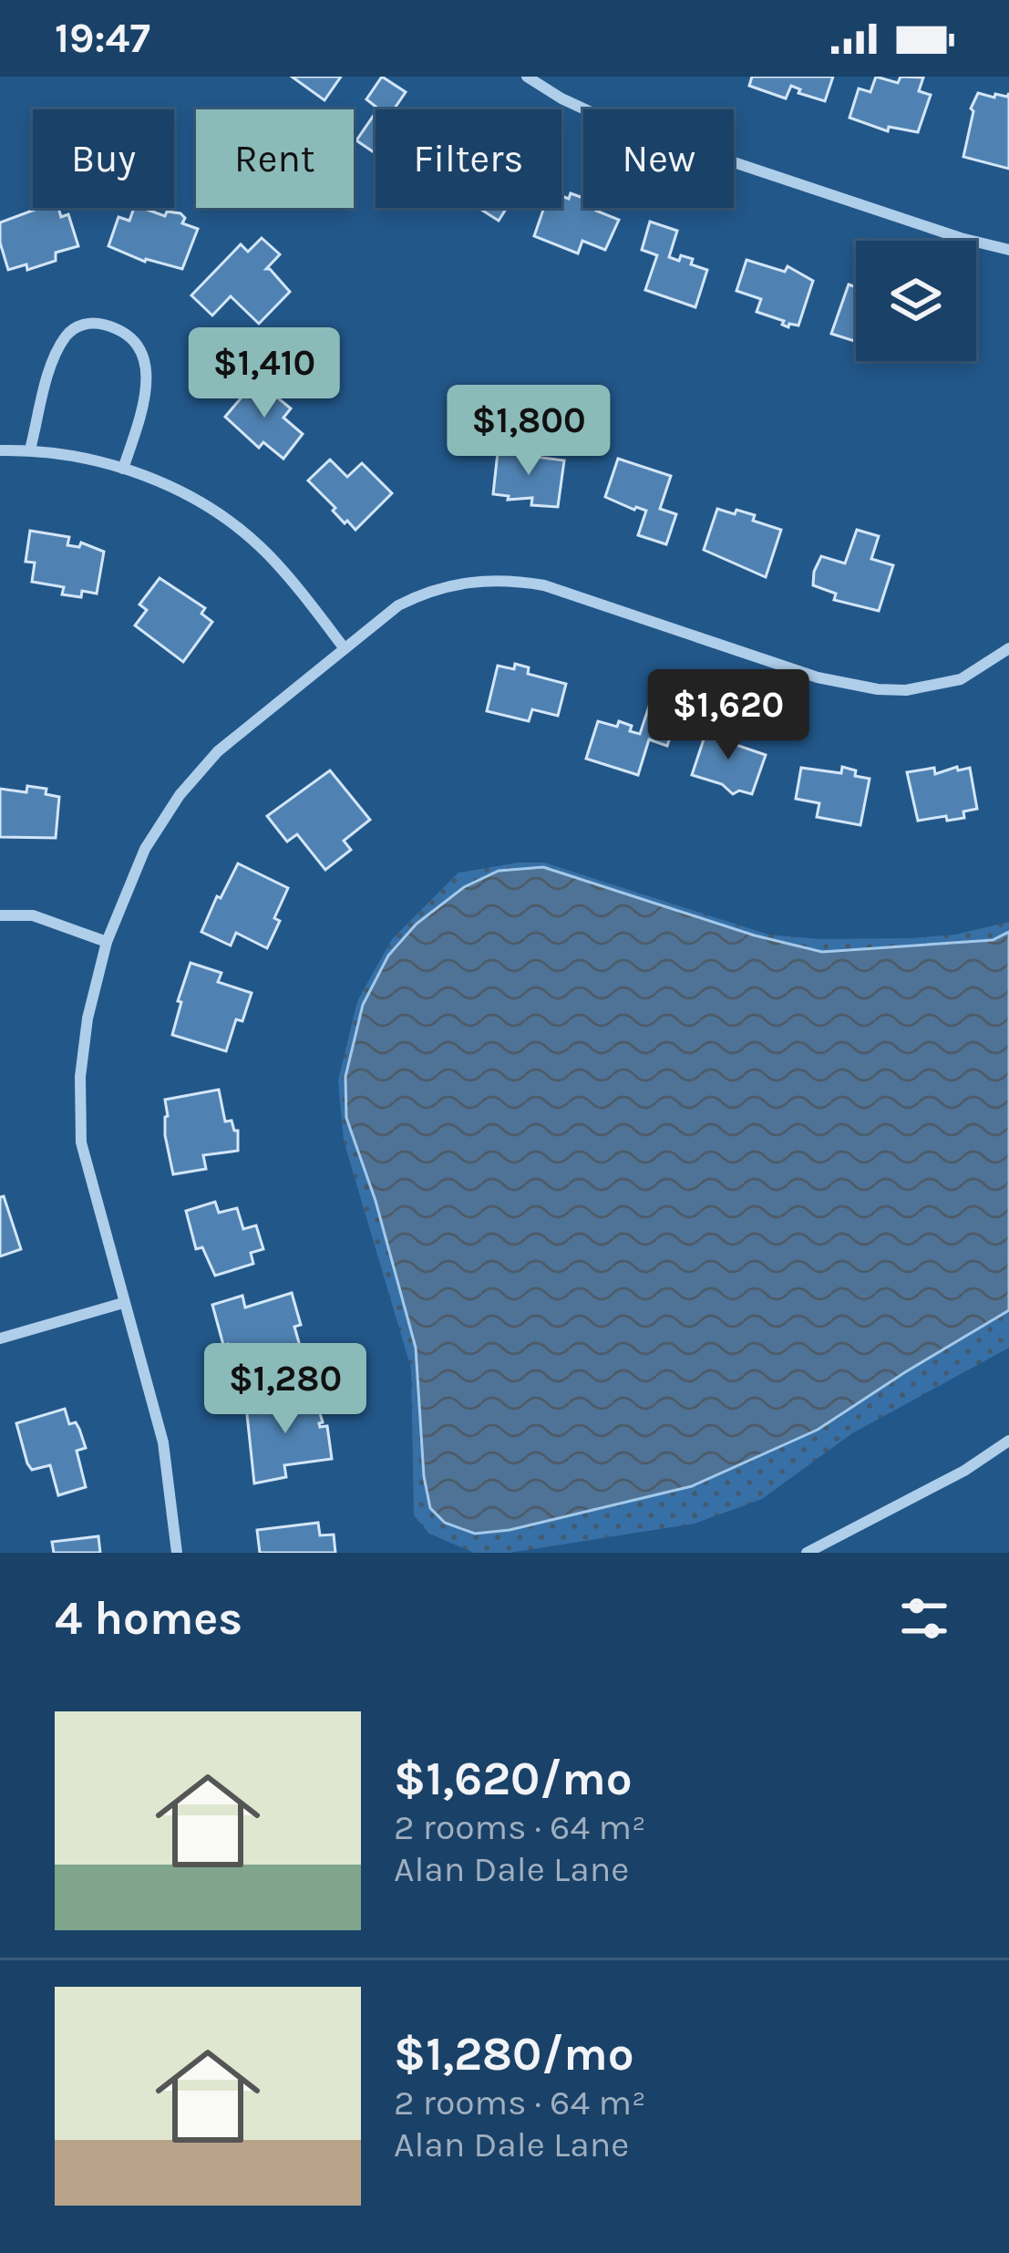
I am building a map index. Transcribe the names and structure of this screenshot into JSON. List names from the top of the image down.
{
  "page": {
    "status": "19:47",
    "chip": [
      "Buy",
      "Rent",
      "Filters",
      "New"
    ],
    "price": [
      "$1,410",
      "$1,800",
      "$1,620",
      "$1,280"
    ],
    "heading": "4 homes",
    "list": [
      {
        "name": "$1,620/mo",
        "note": "2 rooms · 64 m² · Alan Dale Lane"
      },
      {
        "name": "$1,280/mo",
        "note": "2 rooms · 64 m² · Alan Dale Lane"
      }
    ]
  }
}
